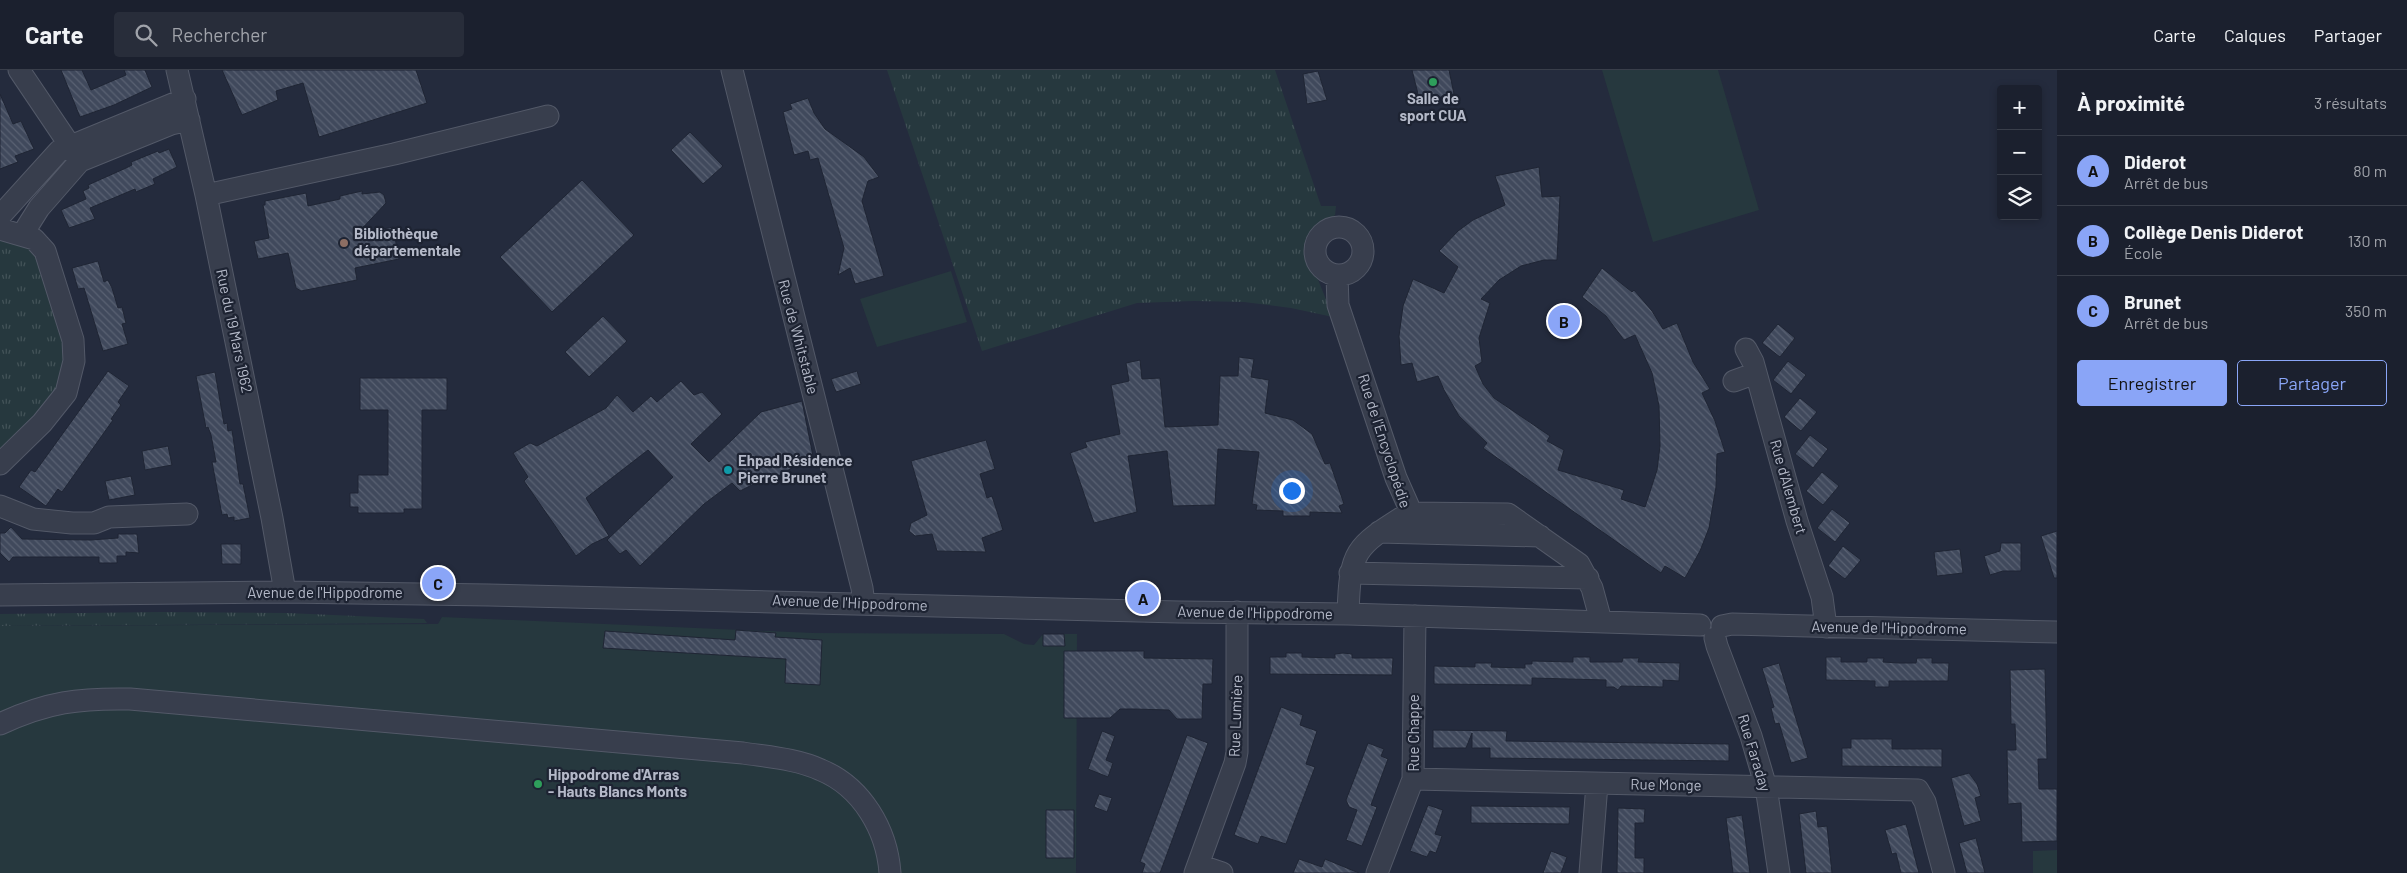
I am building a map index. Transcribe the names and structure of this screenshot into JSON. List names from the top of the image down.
{
  "streets": {
    "street": [
      "Rue du 19 Mars 1962",
      "Rue de Whitstable",
      "Rue de l'Encyclopédie",
      "Rue d'Alembert",
      "Avenue de l'Hippodrome",
      "Rue Lumière",
      "Rue Chappe",
      "Rue Faraday",
      "Rue Monge"
    ]
  },
  "crossings": [
    ["Rue du 19 Mars 1962", "Avenue de l'Hippodrome"],
    ["Rue de Whitstable", "Avenue de l'Hippodrome"],
    ["Rue de l'Encyclopédie", "Avenue de l'Hippodrome"],
    ["Rue d'Alembert", "Avenue de l'Hippodrome"],
    ["Avenue de l'Hippodrome", "Rue Lumière"],
    ["Avenue de l'Hippodrome", "Rue Chappe"],
    ["Avenue de l'Hippodrome", "Rue Faraday"],
    ["Rue Chappe", "Rue Monge"],
    ["Rue Faraday", "Rue Monge"]
  ],
  "places": [
    "Salle de sport CUA",
    "Bibliothèque départementale",
    "Ehpad Résidence Pierre Brunet",
    "Hippodrome d'Arras - Hauts Blancs Monts"
  ],
  "page": {
    "header": "Carte",
    "search": "Rechercher",
    "nav": ["Carte", "Calques", "Partager"],
    "heading": ["À proximité", "3 résultats"],
    "map_buttons": ["+", "−"],
    "list": [
      {
        "mark": "A",
        "name": "Diderot",
        "note": "Arrêt de bus",
        "value": "80 m"
      },
      {
        "mark": "B",
        "name": "Collège Denis Diderot",
        "note": "École",
        "value": "130 m"
      },
      {
        "mark": "C",
        "name": "Brunet",
        "note": "Arrêt de bus",
        "value": "350 m"
      }
    ],
    "pins": ["B", "C", "A"],
    "buttons": ["Enregistrer", "Partager"]
  }
}
